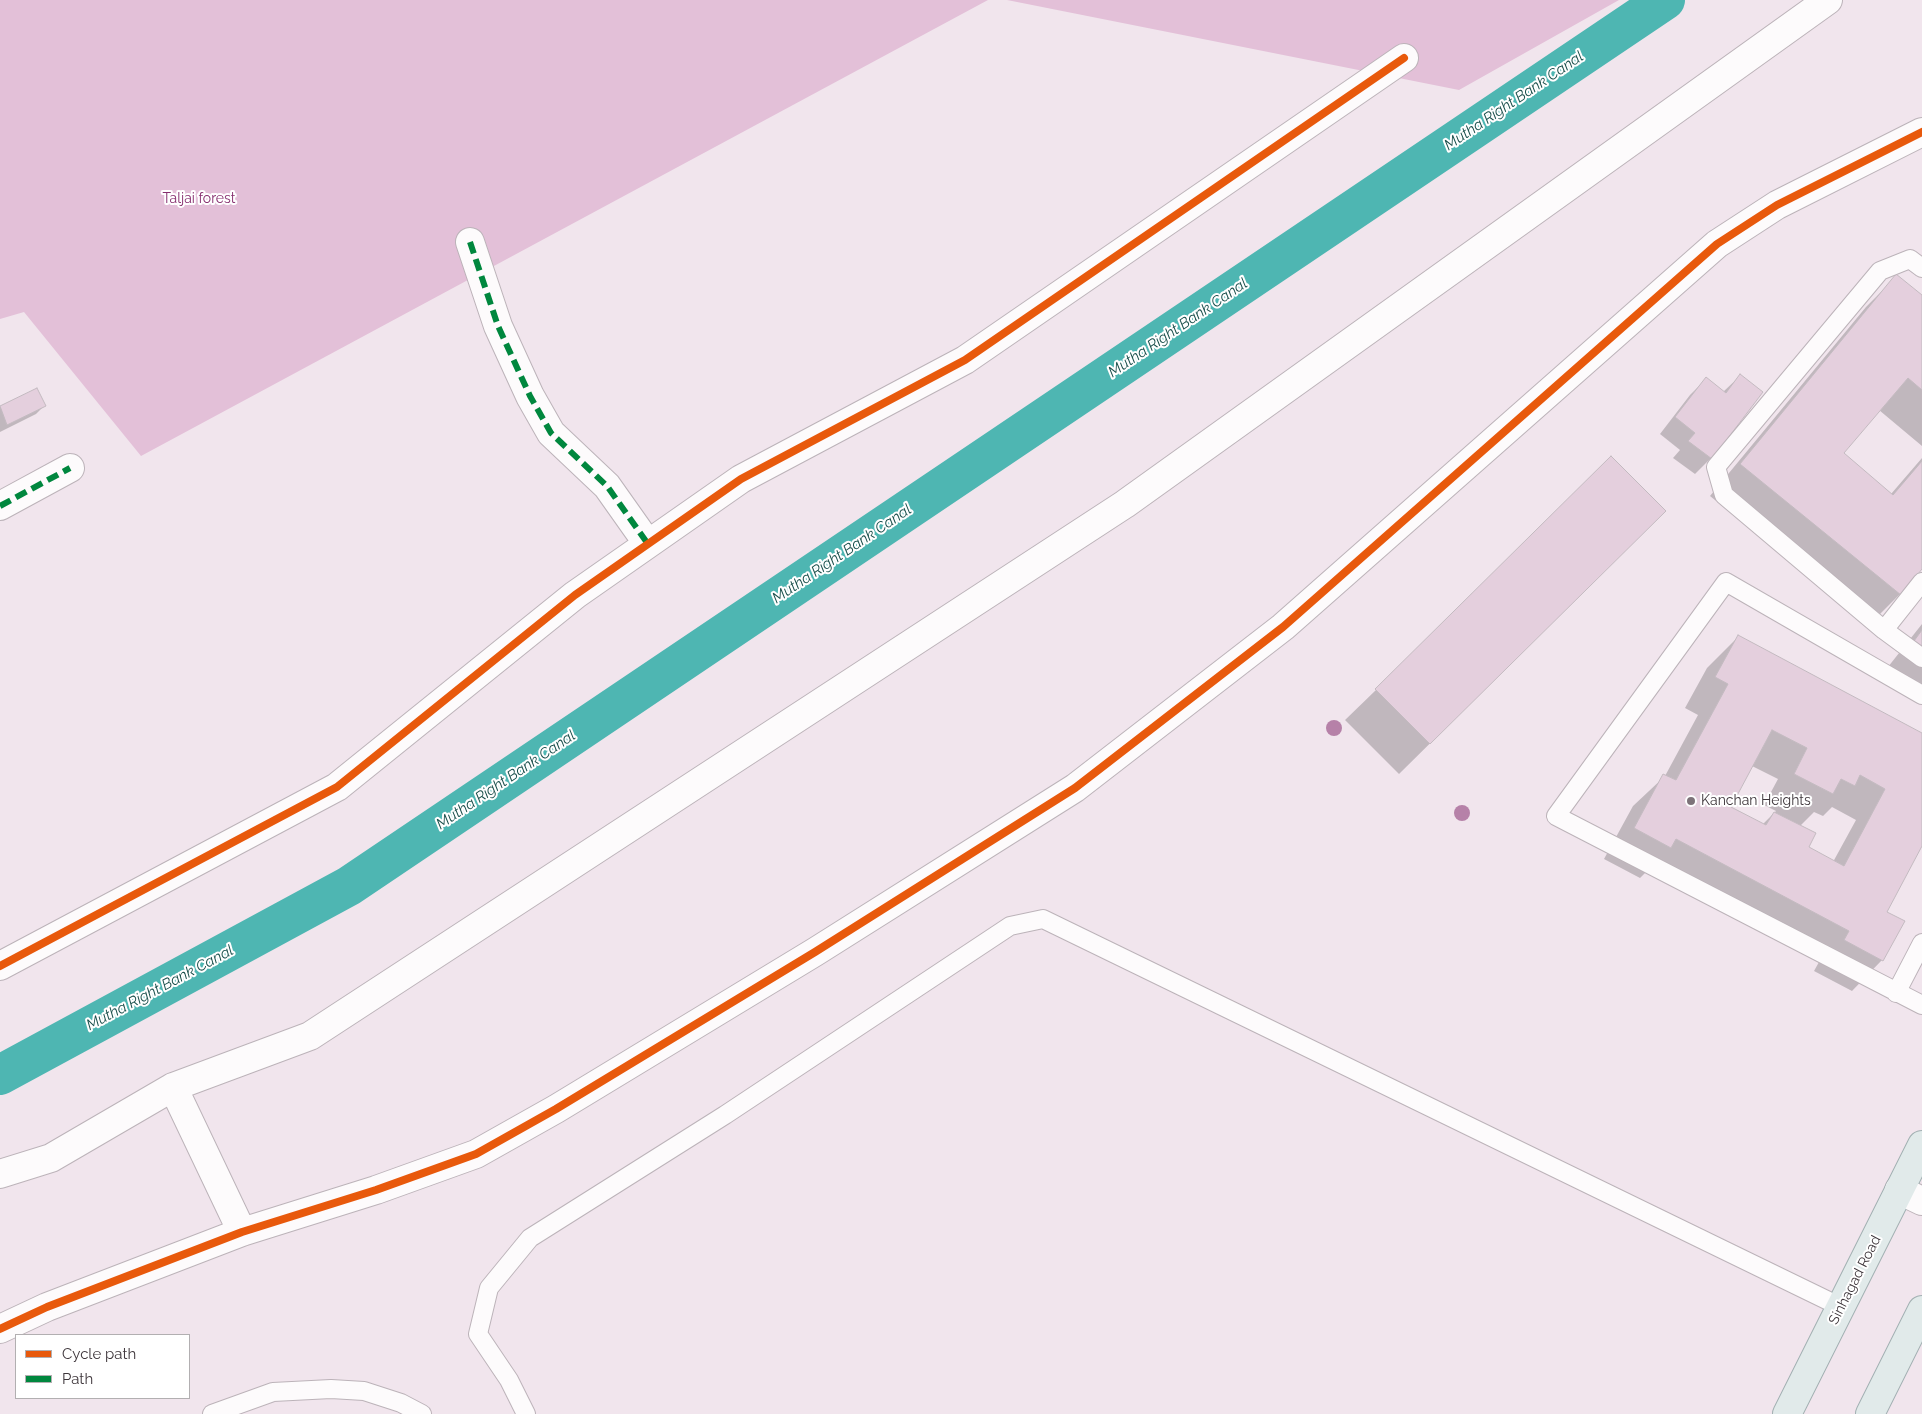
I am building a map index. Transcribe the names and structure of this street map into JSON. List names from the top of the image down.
{
  "streets": {
    "main road": ["Sinhagad Road"]
  },
  "water": ["Mutha Right Bank Canal"],
  "parks": ["Taljai forest"],
  "places": ["Kanchan Heights"],
  "legend": ["Cycle path", "Path"]
}
